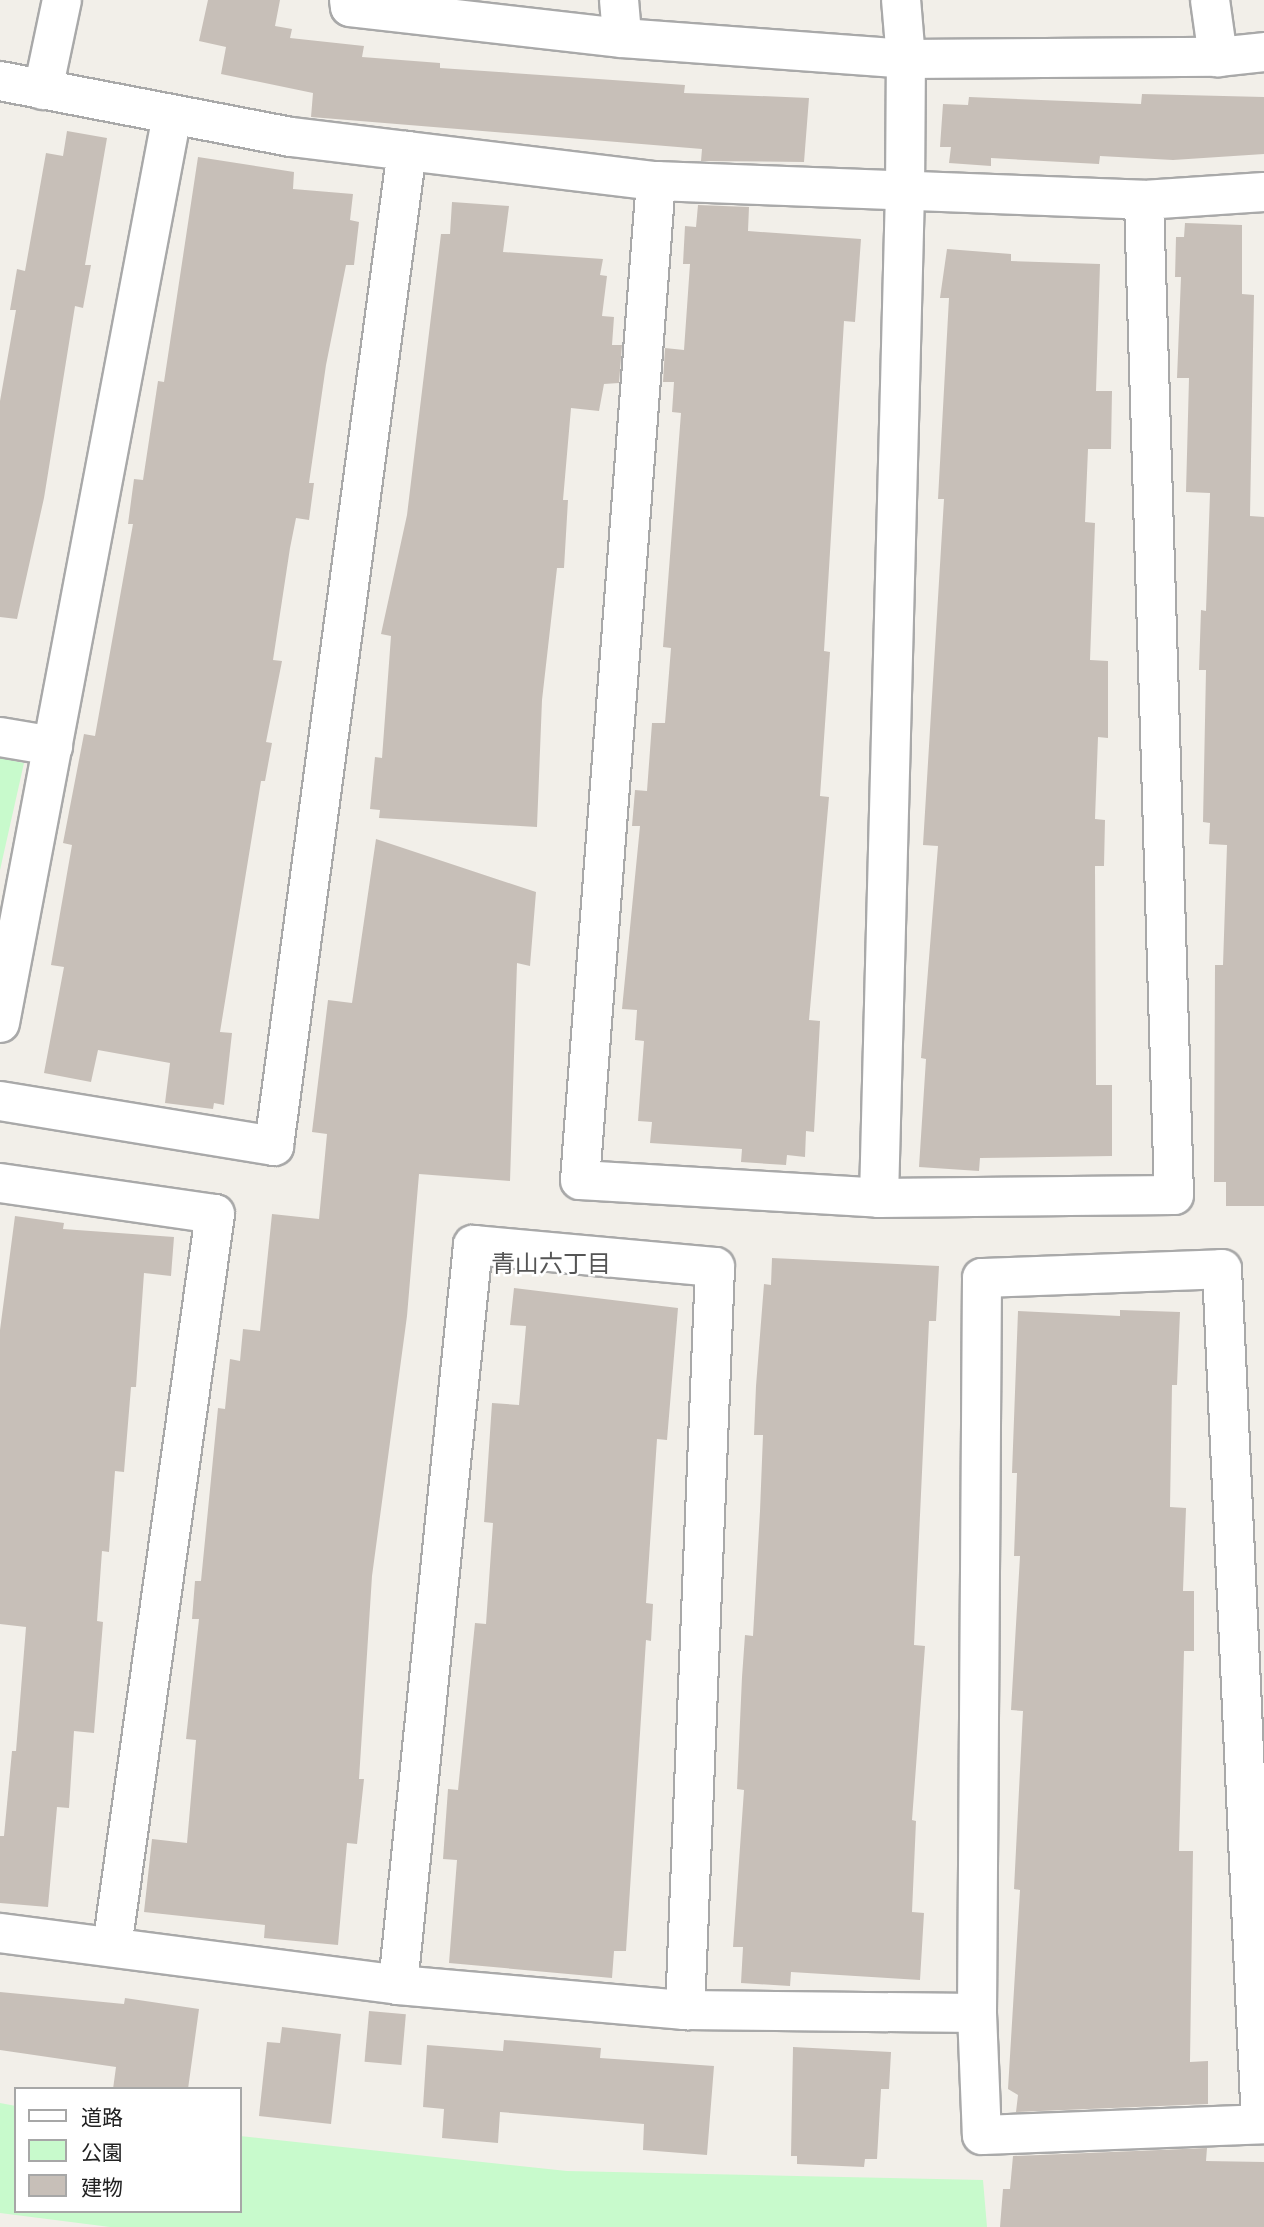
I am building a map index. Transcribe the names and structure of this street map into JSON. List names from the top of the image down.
{
  "districts": ["青山六丁目"],
  "legend": ["道路", "公園", "建物"]
}
